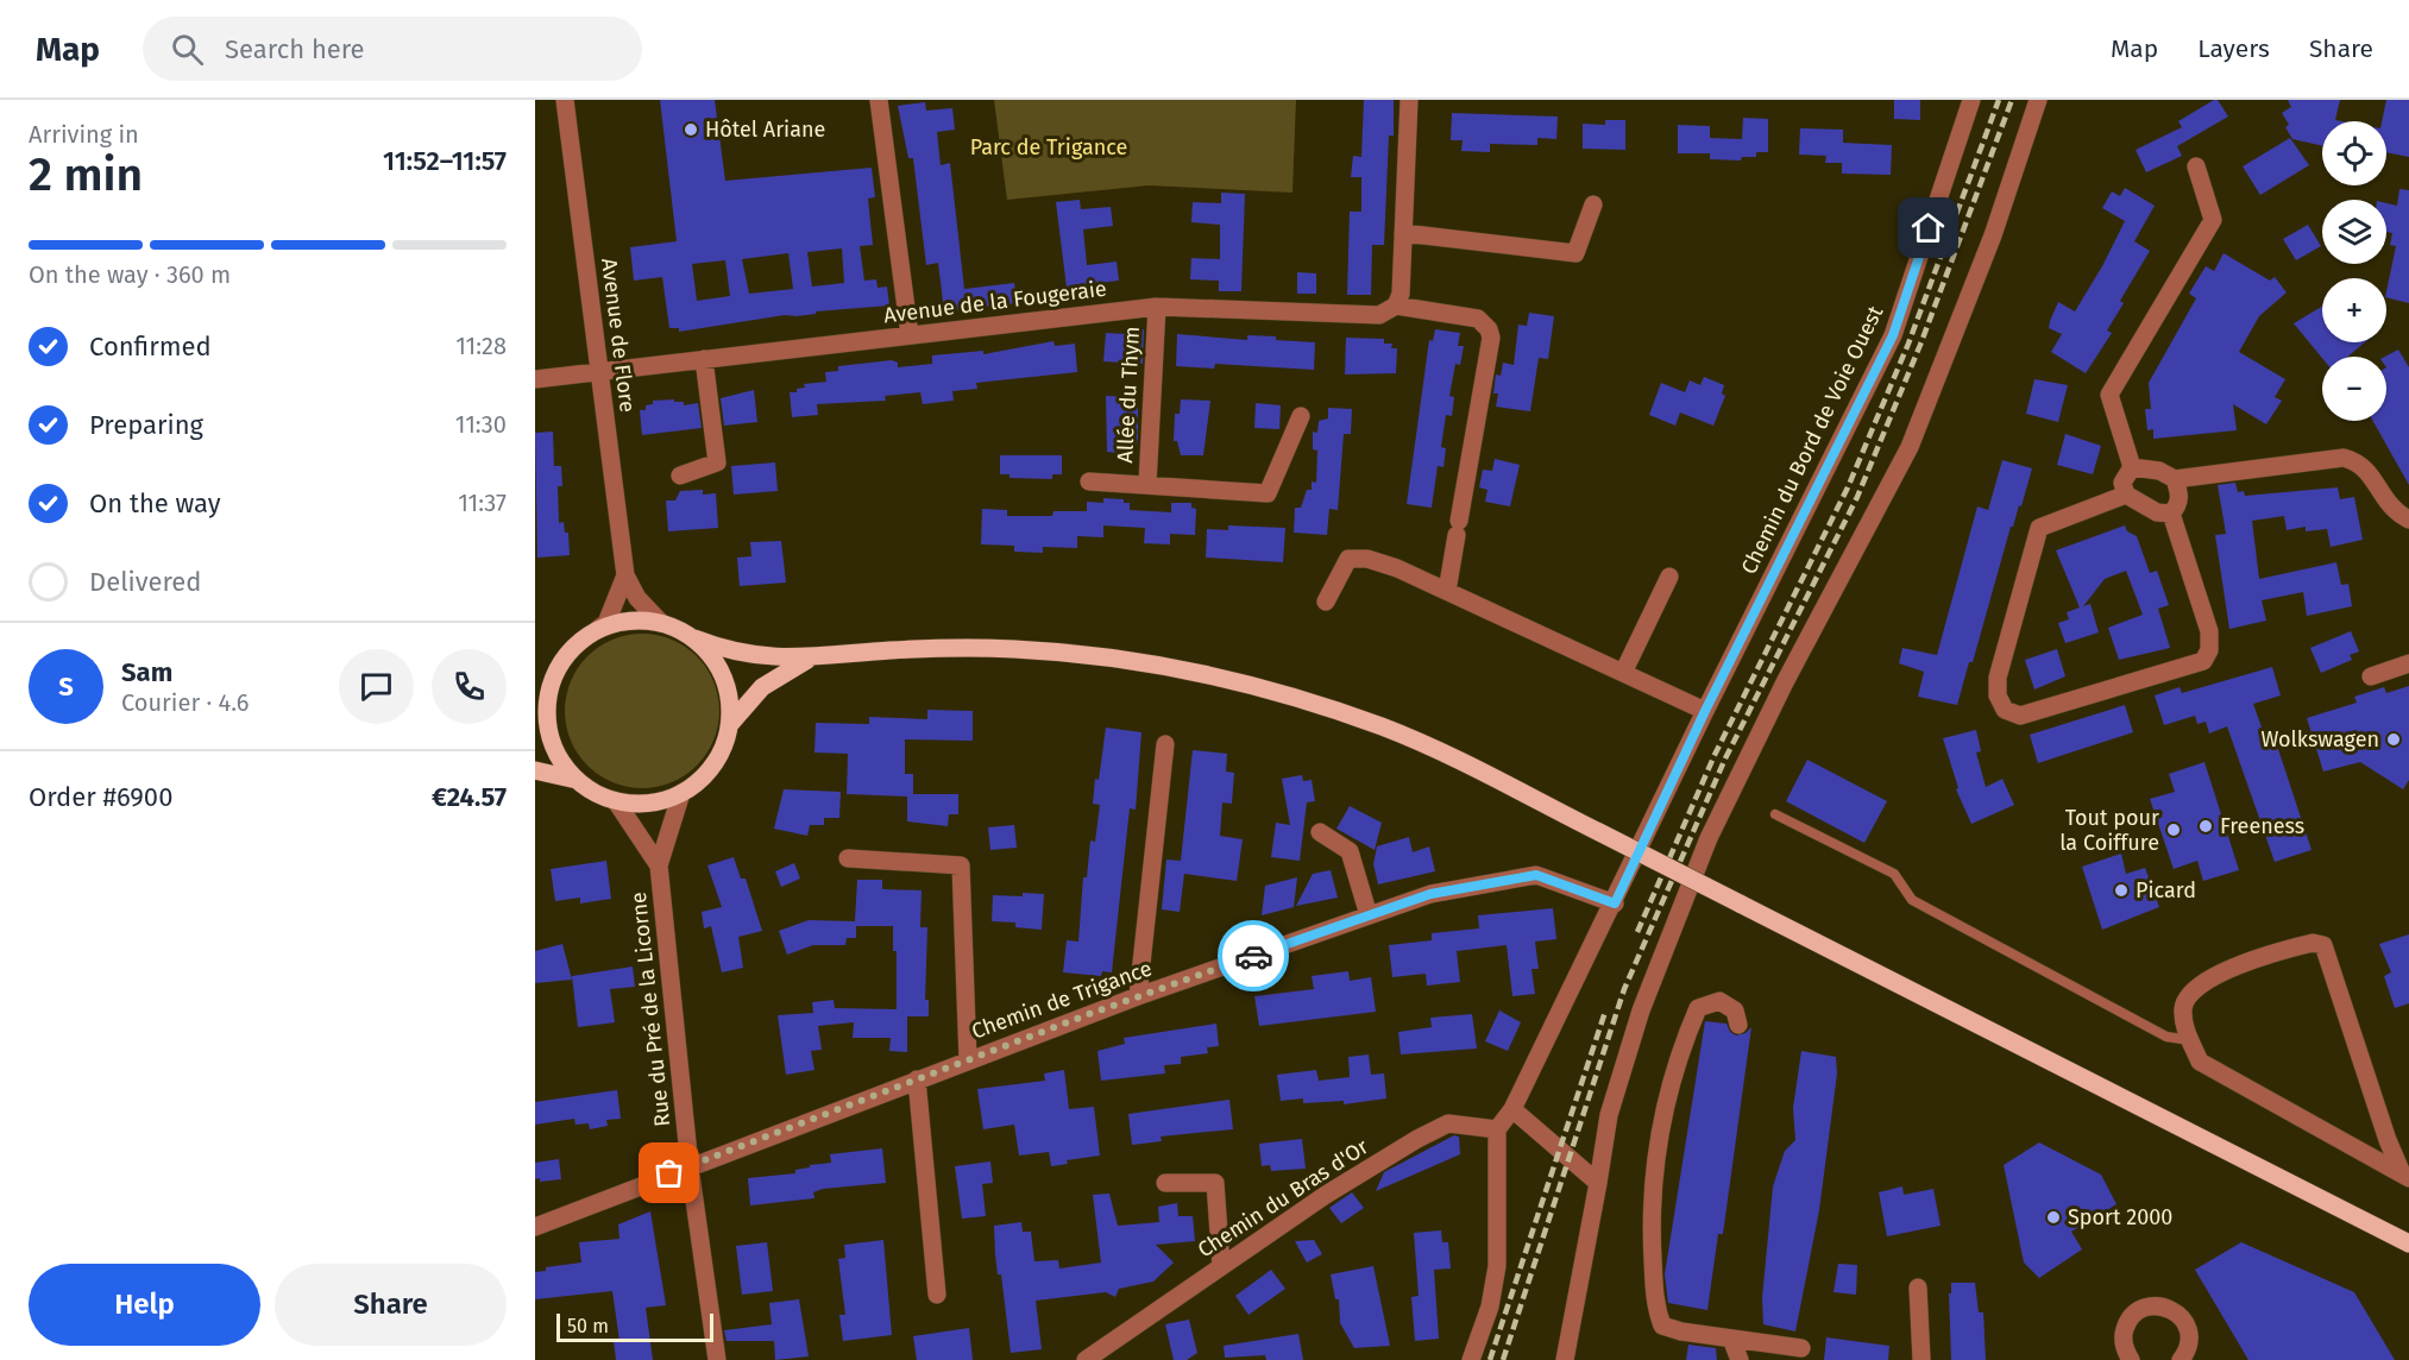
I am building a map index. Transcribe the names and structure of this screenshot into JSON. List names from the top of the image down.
{
  "streets": {
    "street": [
      "Avenue de la Fougeraie",
      "Avenue de Flore",
      "Allée du Thym",
      "Chemin du Bord de Voie Ouest",
      "Chemin de Trigance",
      "Rue du Pré de la Licorne",
      "Chemin du Bras d'Or"
    ]
  },
  "crossings": [
    ["Avenue de la Fougeraie", "Avenue de Flore"],
    ["Avenue de la Fougeraie", "Allée du Thym"],
    ["Chemin du Bord de Voie Ouest", "Chemin de Trigance"],
    ["Chemin de Trigance", "Rue du Pré de la Licorne"]
  ],
  "parks": ["Parc de Trigance"],
  "places": [
    "Hôtel Ariane",
    "Wolkswagen",
    "Freeness",
    "Tout pour la Coiffure",
    "Picard",
    "Sport 2000"
  ],
  "scale_bar": "50 m",
  "page": {
    "header": "Map",
    "search": "Search here",
    "nav": ["Map", "Layers", "Share"],
    "heading": ["2 min", "Arriving in", "11:52–11:57"],
    "panel": [
      "Sam",
      "Courier · 4.6",
      "Order #6900",
      "€24.57"
    ],
    "map_buttons": ["+", "−"],
    "bar": "On the way · 360 m",
    "list": [
      ["Confirmed", "11:28"],
      ["Preparing", "11:30"],
      ["On the way", "11:37"],
      "Delivered"
    ],
    "round": "S",
    "buttons": ["Help", "Share"],
    "scale": "50 m"
  }
}
